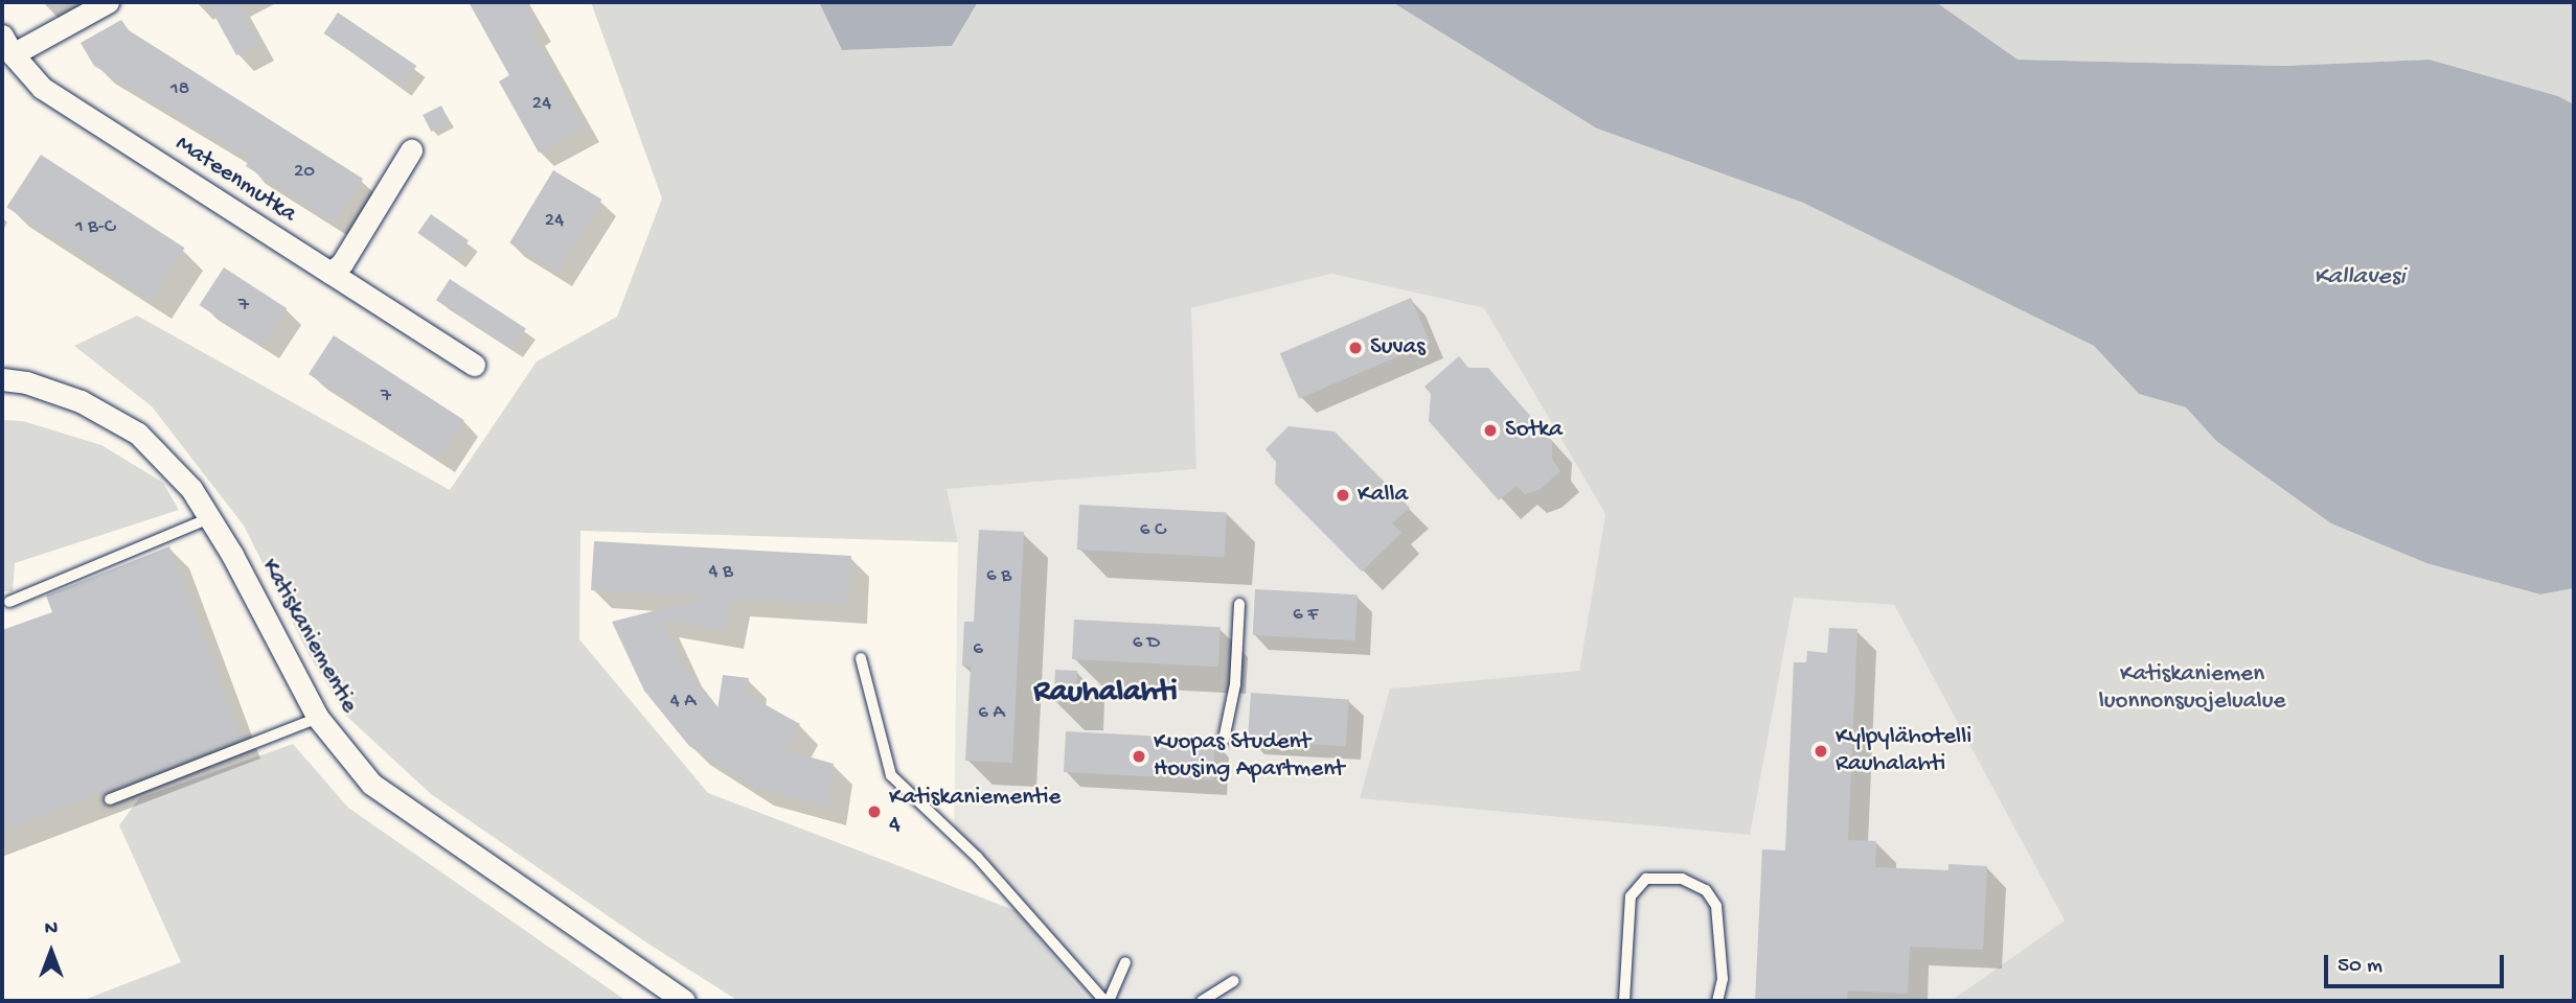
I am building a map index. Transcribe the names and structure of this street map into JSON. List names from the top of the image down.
{
  "streets": {
    "street": ["Mateenmutka", "Katiskaniementie"]
  },
  "districts": ["Rauhalahti"],
  "water": ["Kallavesi"],
  "parks": ["Katiskaniemen luonnonsuojelualue"],
  "places": [
    "Suvas",
    "Sotka",
    "Kalla",
    "Kylpylähotelli Rauhalahti",
    "Kuopas Student Housing Apartment",
    "Katiskaniementie 4"
  ],
  "house_numbers": [
    "18",
    "24",
    "20",
    "24",
    "1 B-C",
    "7",
    "7",
    "6 C",
    "4 B",
    "6 B",
    "6 F",
    "6 D",
    "6",
    "4 A",
    "6 A"
  ],
  "scale_bar": "50 m",
  "north": "top"
}
